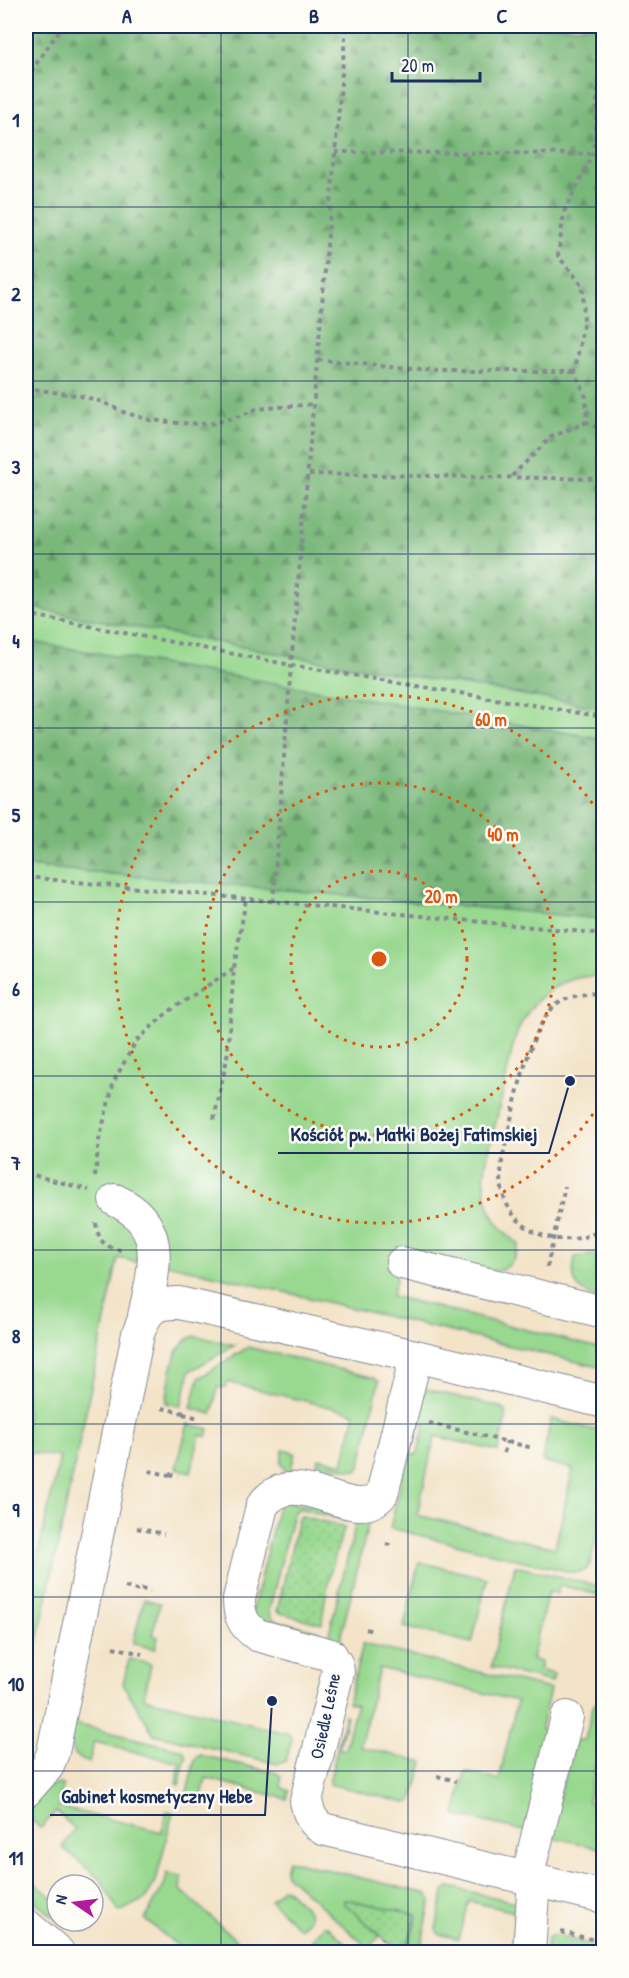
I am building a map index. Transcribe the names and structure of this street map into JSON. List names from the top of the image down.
{
  "streets": {
    "street": ["Osiedle Leśne"]
  },
  "places": ["Kościół pw. Matki Bożej Fatimskiej", "Gabinet kosmetyczny Hebe"],
  "scale_bar": "20 m",
  "north": "left",
  "grid": {
    "columns": ["A", "B", "C"],
    "rows": [
      "1",
      "2",
      "3",
      "4",
      "5",
      "6",
      "7",
      "8",
      "9",
      "10",
      "11"
    ]
  },
  "rings": ["60 m", "40 m", "20 m"]
}
